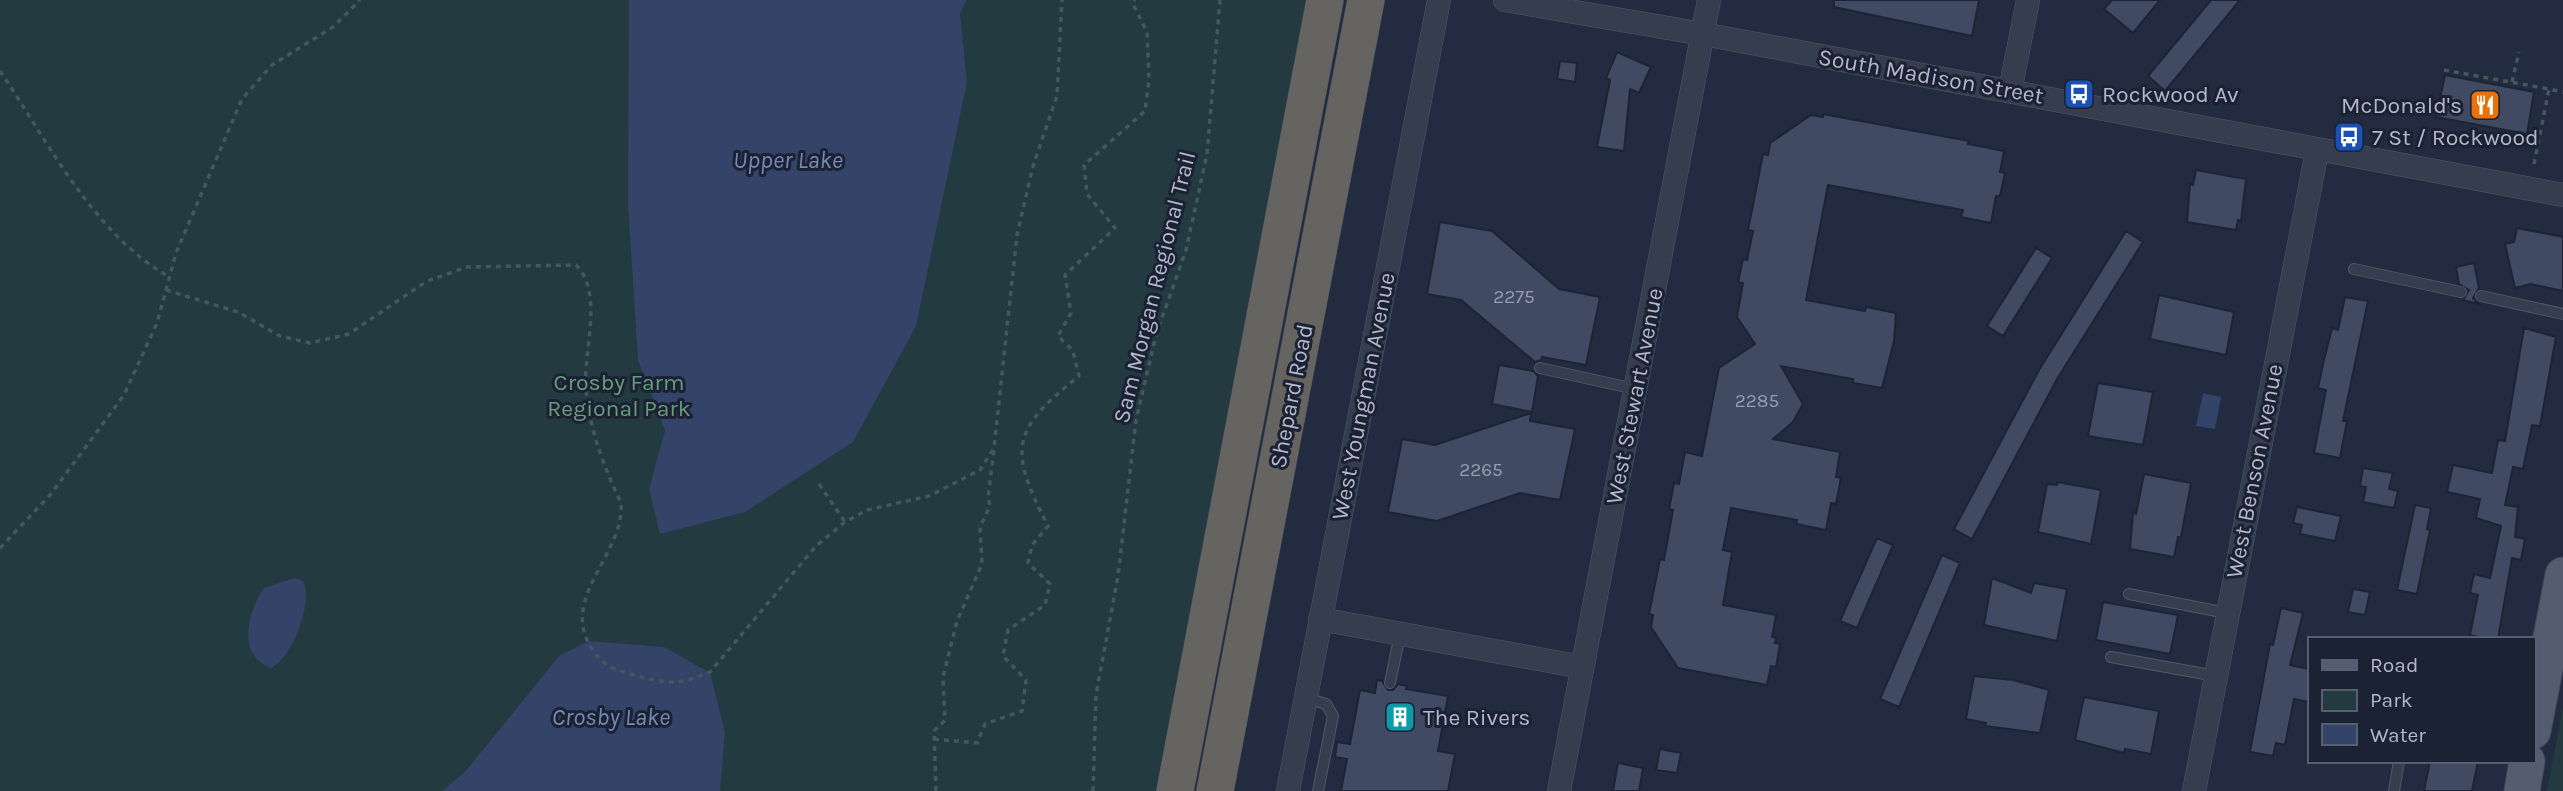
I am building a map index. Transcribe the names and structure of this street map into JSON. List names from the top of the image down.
{
  "streets": {
    "highway": ["Shepard Road"],
    "street": [
      "South Madison Street",
      "West Youngman Avenue",
      "West Stewart Avenue",
      "West Benson Avenue"
    ],
    "path": ["Sam Morgan Regional Trail"]
  },
  "crossings": [
    ["South Madison Street", "West Stewart Avenue"],
    ["South Madison Street", "West Benson Avenue"]
  ],
  "water": ["Upper Lake", "Crosby Lake"],
  "parks": ["Crosby Farm Regional Park"],
  "places": {
    "bus stop": ["Rockwood Av", "7 St / Rockwood"],
    "restaurant": ["McDonald's"],
    "building": ["The Rivers"]
  },
  "house_numbers": ["2275", "2285", "2265"],
  "legend": ["Road", "Park", "Water"]
}
